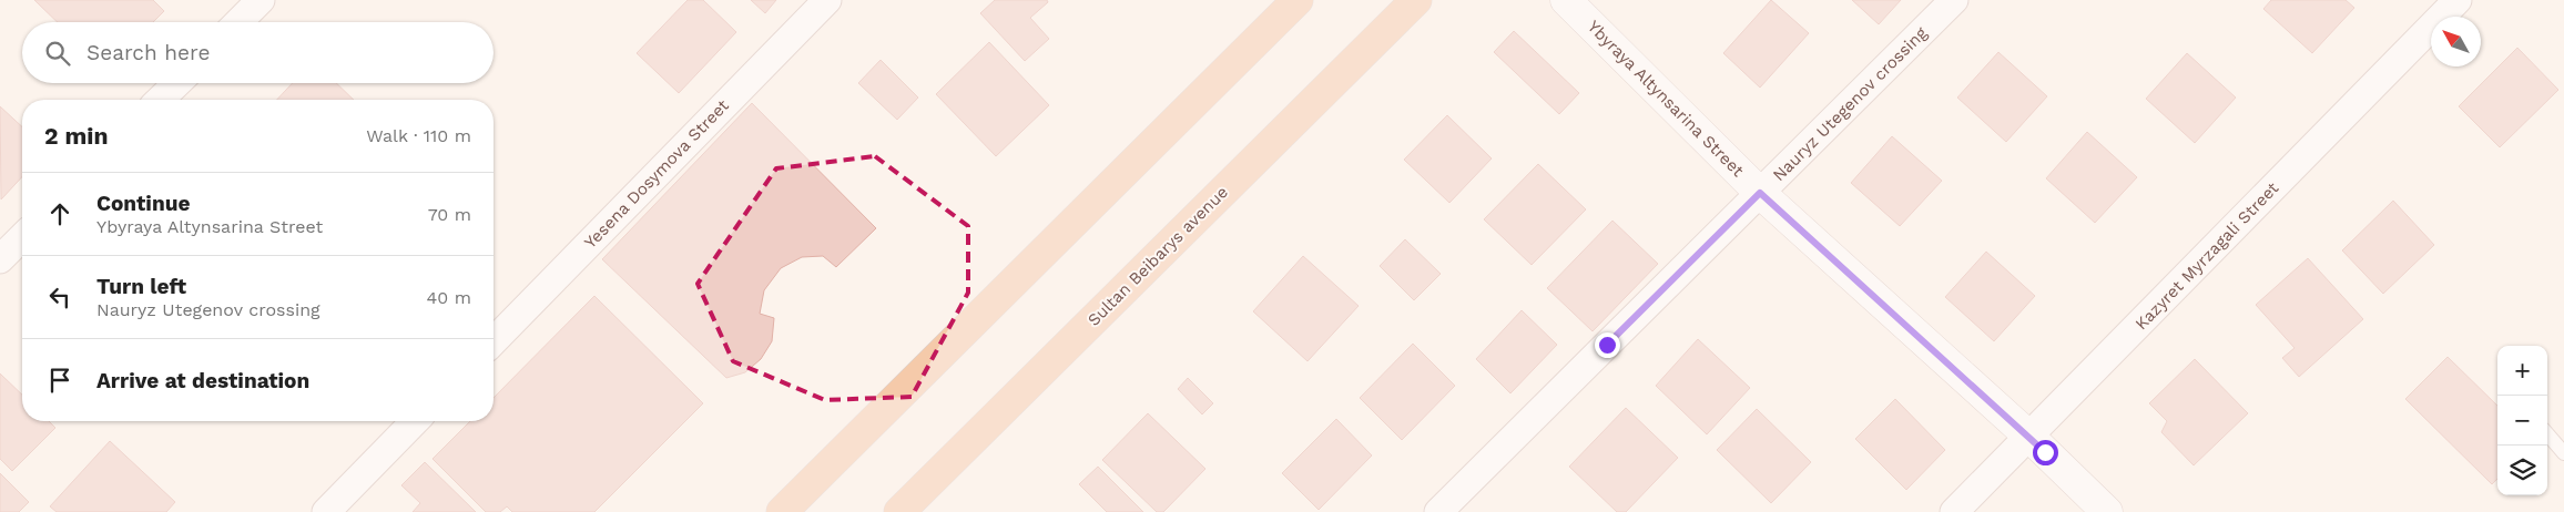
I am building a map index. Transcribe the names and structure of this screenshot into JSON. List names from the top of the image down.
{
  "streets": {
    "main road": ["Sultan Beibarys avenue"],
    "street": [
      "Ybyraya Altynsarina Street",
      "Nauryz Utegenov crossing",
      "Yesena Dosymova Street",
      "Kazyret Myrzagali Street"
    ]
  },
  "crossings": [
    ["Ybyraya Altynsarina Street", "Nauryz Utegenov crossing"],
    ["Ybyraya Altynsarina Street", "Kazyret Myrzagali Street"]
  ],
  "north": "top left",
  "page": {
    "search": "Search here",
    "heading": ["2 min", "Walk · 110 m"],
    "list": [
      ["Continue", "Ybyraya Altynsarina Street", "70 m"],
      ["Turn left", "Nauryz Utegenov crossing", "40 m"],
      "Arrive at destination"
    ],
    "map_buttons": ["+", "−"]
  }
}
